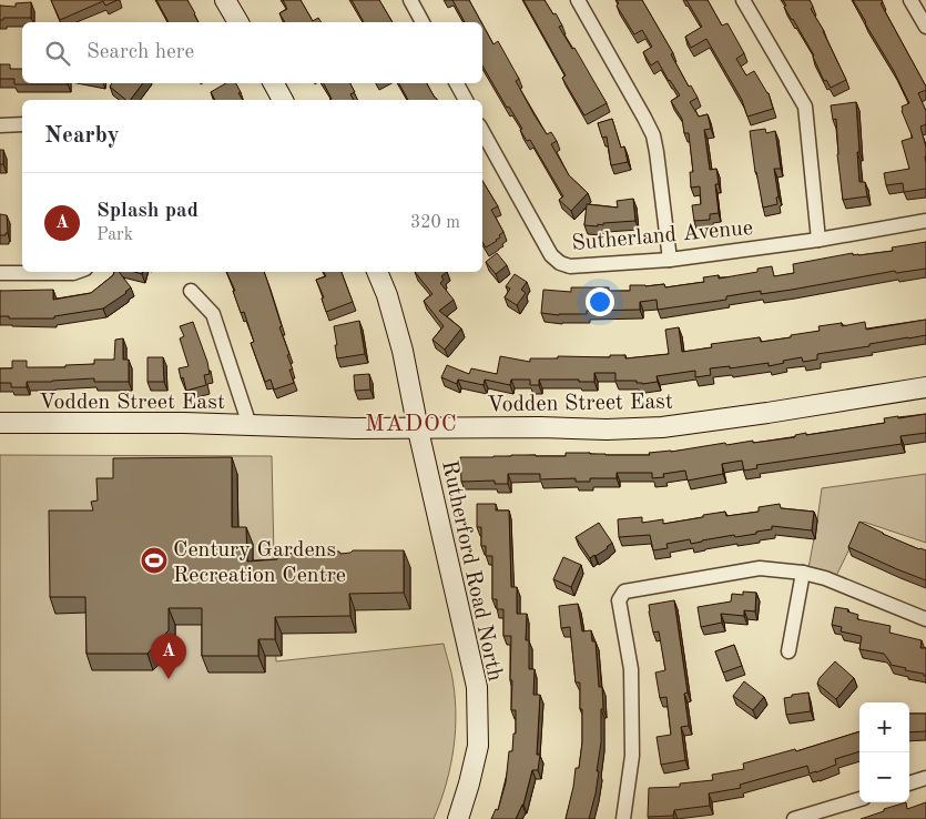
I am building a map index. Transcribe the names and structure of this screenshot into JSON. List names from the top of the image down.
{
  "streets": {
    "street": ["Sutherland Avenue", "Vodden Street East", "Rutherford Road North"]
  },
  "crossings": [
    ["Vodden Street East", "Rutherford Road North"]
  ],
  "districts": ["MADOC"],
  "places": {
    "sports": ["Century Gardens Recreation Centre"]
  },
  "page": {
    "search": "Search here",
    "heading": "Nearby",
    "list": [
      {
        "mark": "A",
        "name": "Splash pad",
        "note": "Park",
        "value": "320 m"
      }
    ],
    "pins": "A",
    "map_buttons": ["+", "−"]
  }
}
